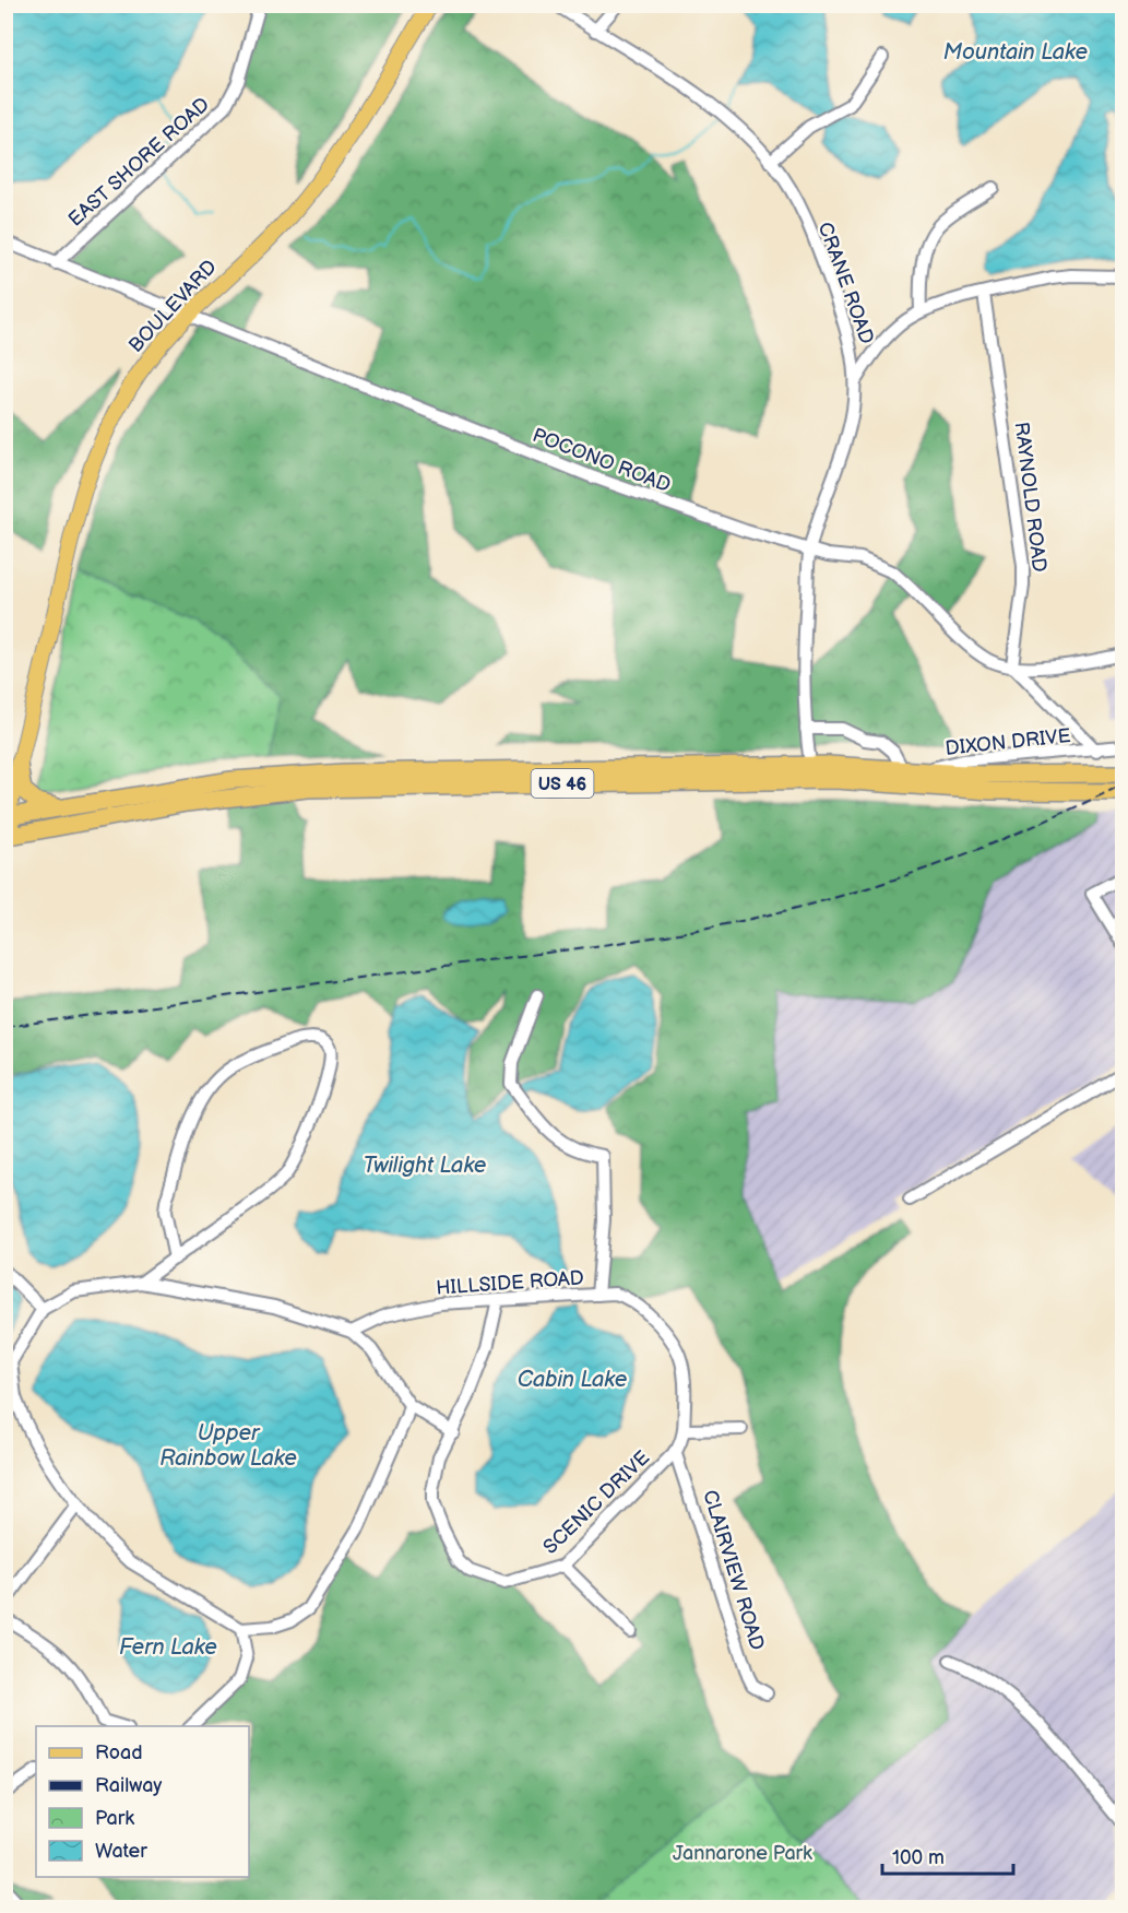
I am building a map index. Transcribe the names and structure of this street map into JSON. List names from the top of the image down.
{
  "streets": {
    "highway": ["US 46"],
    "main road": ["BOULEVARD"],
    "street": [
      "EAST SHORE ROAD",
      "CRANE ROAD",
      "POCONO ROAD",
      "RAYNOLD ROAD",
      "DIXON DRIVE",
      "HILLSIDE ROAD",
      "SCENIC DRIVE",
      "CLAIRVIEW ROAD"
    ]
  },
  "crossings": [
    ["EAST SHORE ROAD", "POCONO ROAD"],
    ["CRANE ROAD", "POCONO ROAD"],
    ["CRANE ROAD", "US 46"],
    ["BOULEVARD", "POCONO ROAD"],
    ["BOULEVARD", "US 46"],
    ["POCONO ROAD", "RAYNOLD ROAD"],
    ["DIXON DRIVE", "US 46"],
    ["HILLSIDE ROAD", "SCENIC DRIVE"],
    ["SCENIC DRIVE", "CLAIRVIEW ROAD"]
  ],
  "water": [
    "Mountain Lake",
    "Twilight Lake",
    "Cabin Lake",
    "Upper Rainbow Lake",
    "Fern Lake"
  ],
  "parks": ["Jannarone Park"],
  "legend": [
    "Road",
    "Railway",
    "Park",
    "Water"
  ],
  "scale_bar": "100 m"
}
